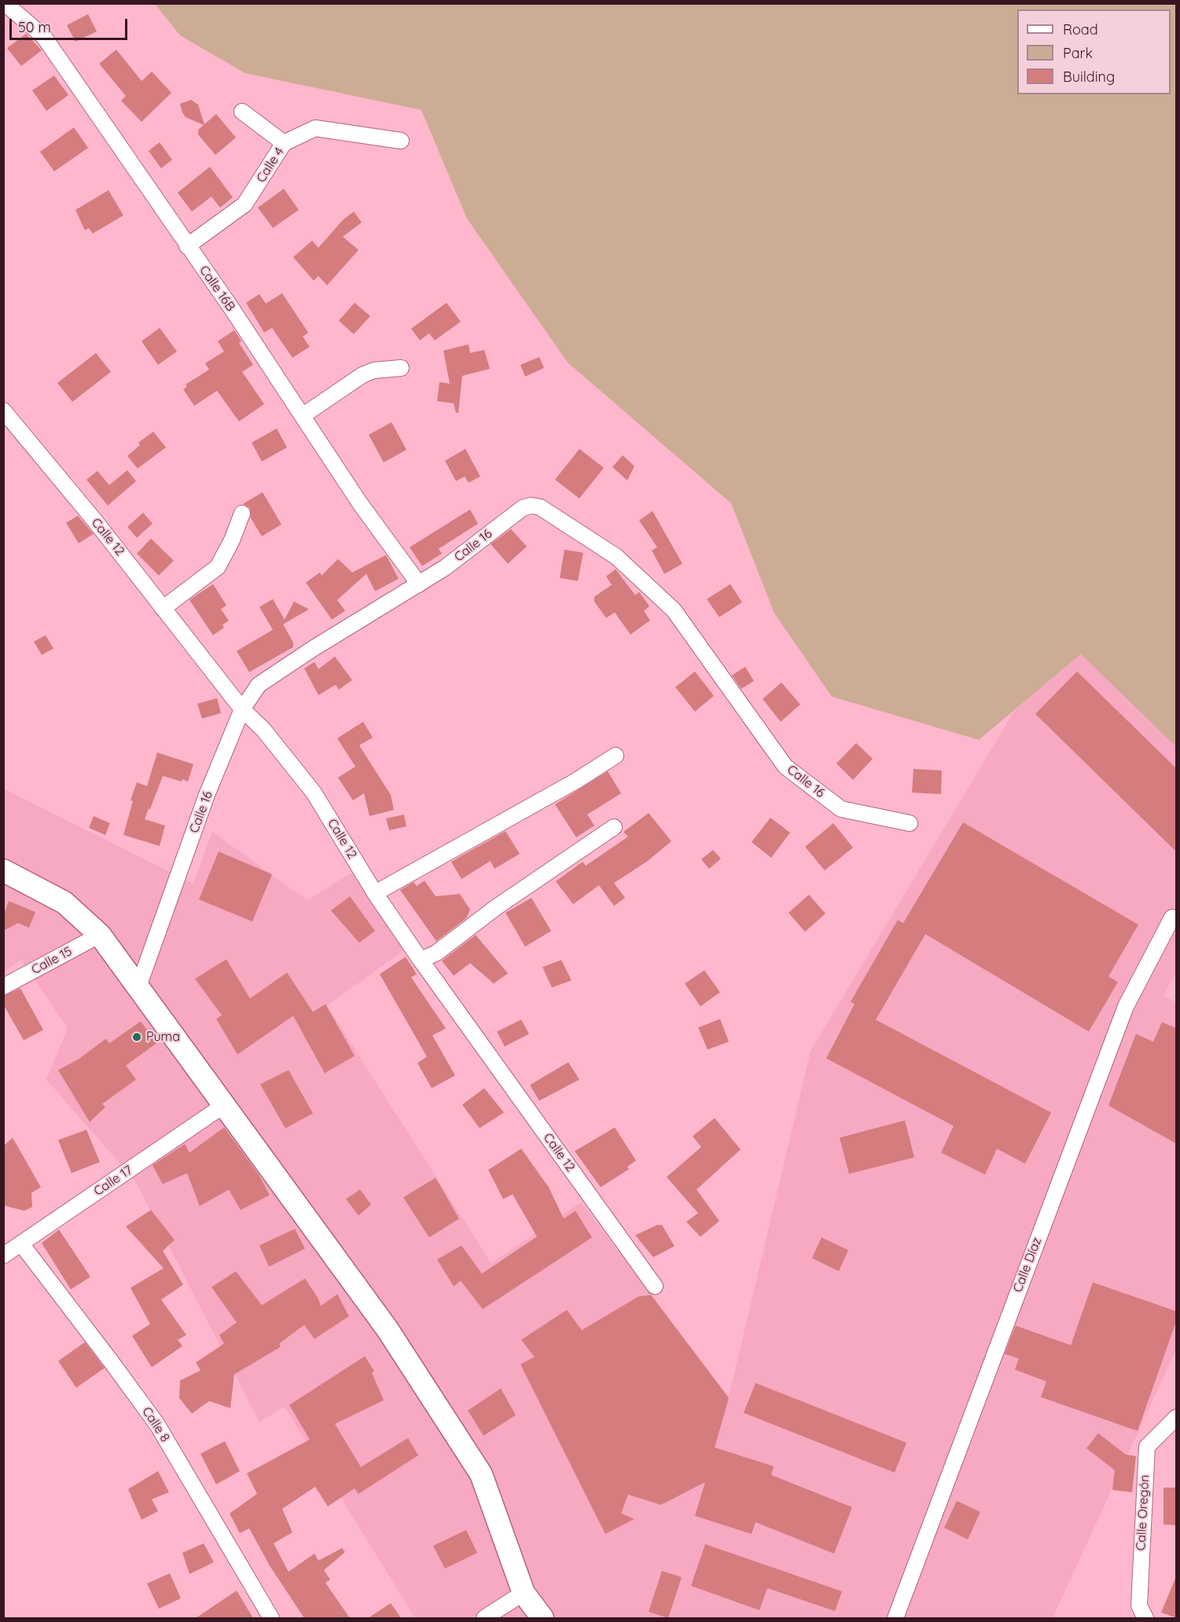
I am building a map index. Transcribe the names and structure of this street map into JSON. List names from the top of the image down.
{
  "streets": {
    "street": [
      "Calle 4",
      "Calle 16B",
      "Calle 12",
      "Calle 16",
      "Calle 15",
      "Calle 17",
      "Calle Díaz",
      "Calle 8",
      "Calle Oregón"
    ]
  },
  "crossings": [
    ["Calle 4", "Calle 16B"],
    ["Calle 16B", "Calle 16"],
    ["Calle 12", "Calle 16"],
    ["Calle 17", "Calle 8"]
  ],
  "places": ["Puma"],
  "legend": ["Road", "Park", "Building"],
  "scale_bar": "50 m"
}
